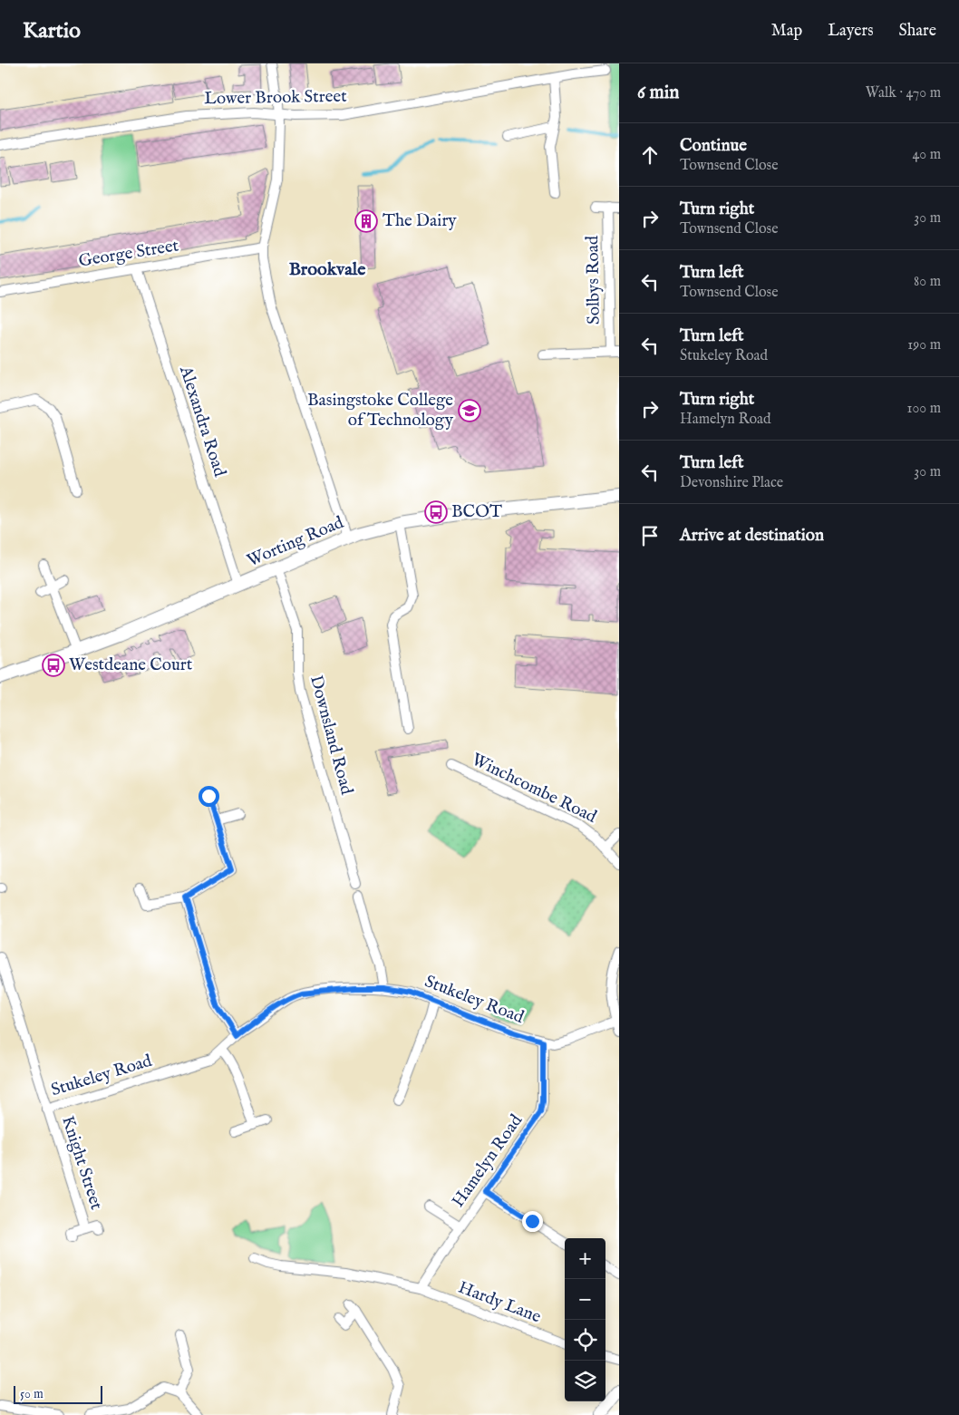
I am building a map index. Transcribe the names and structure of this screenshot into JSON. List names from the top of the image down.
{
  "streets": {
    "street": [
      "Lower Brook Street",
      "George Street",
      "Solbys Road",
      "Alexandra Road",
      "Worting Road",
      "Downsland Road",
      "Winchcombe Road",
      "Stukeley Road",
      "Hamelyn Road",
      "Knight Street",
      "Hardy Lane"
    ]
  },
  "crossings": [
    ["George Street", "Alexandra Road"],
    ["Alexandra Road", "Worting Road"],
    ["Worting Road", "Downsland Road"],
    ["Stukeley Road", "Hamelyn Road"],
    ["Stukeley Road", "Knight Street"],
    ["Hamelyn Road", "Hardy Lane"]
  ],
  "districts": ["Brookvale"],
  "places": {
    "building": ["The Dairy"],
    "school or university": ["Basingstoke College of Technology"],
    "bus stop": ["BCOT", "Westdeane Court"]
  },
  "scale_bar": "50 m",
  "page": {
    "header": "Kartio",
    "nav": ["Map", "Layers", "Share"],
    "heading": ["6 min", "Walk · 470 m"],
    "list": [
      ["Continue", "Townsend Close", "40 m"],
      ["Turn right", "Townsend Close", "30 m"],
      ["Turn left", "Townsend Close", "80 m"],
      ["Turn left", "Stukeley Road", "190 m"],
      ["Turn right", "Hamelyn Road", "100 m"],
      ["Turn left", "Devonshire Place", "30 m"],
      "Arrive at destination"
    ],
    "map_buttons": ["+", "−"],
    "scale": "50 m"
  }
}
